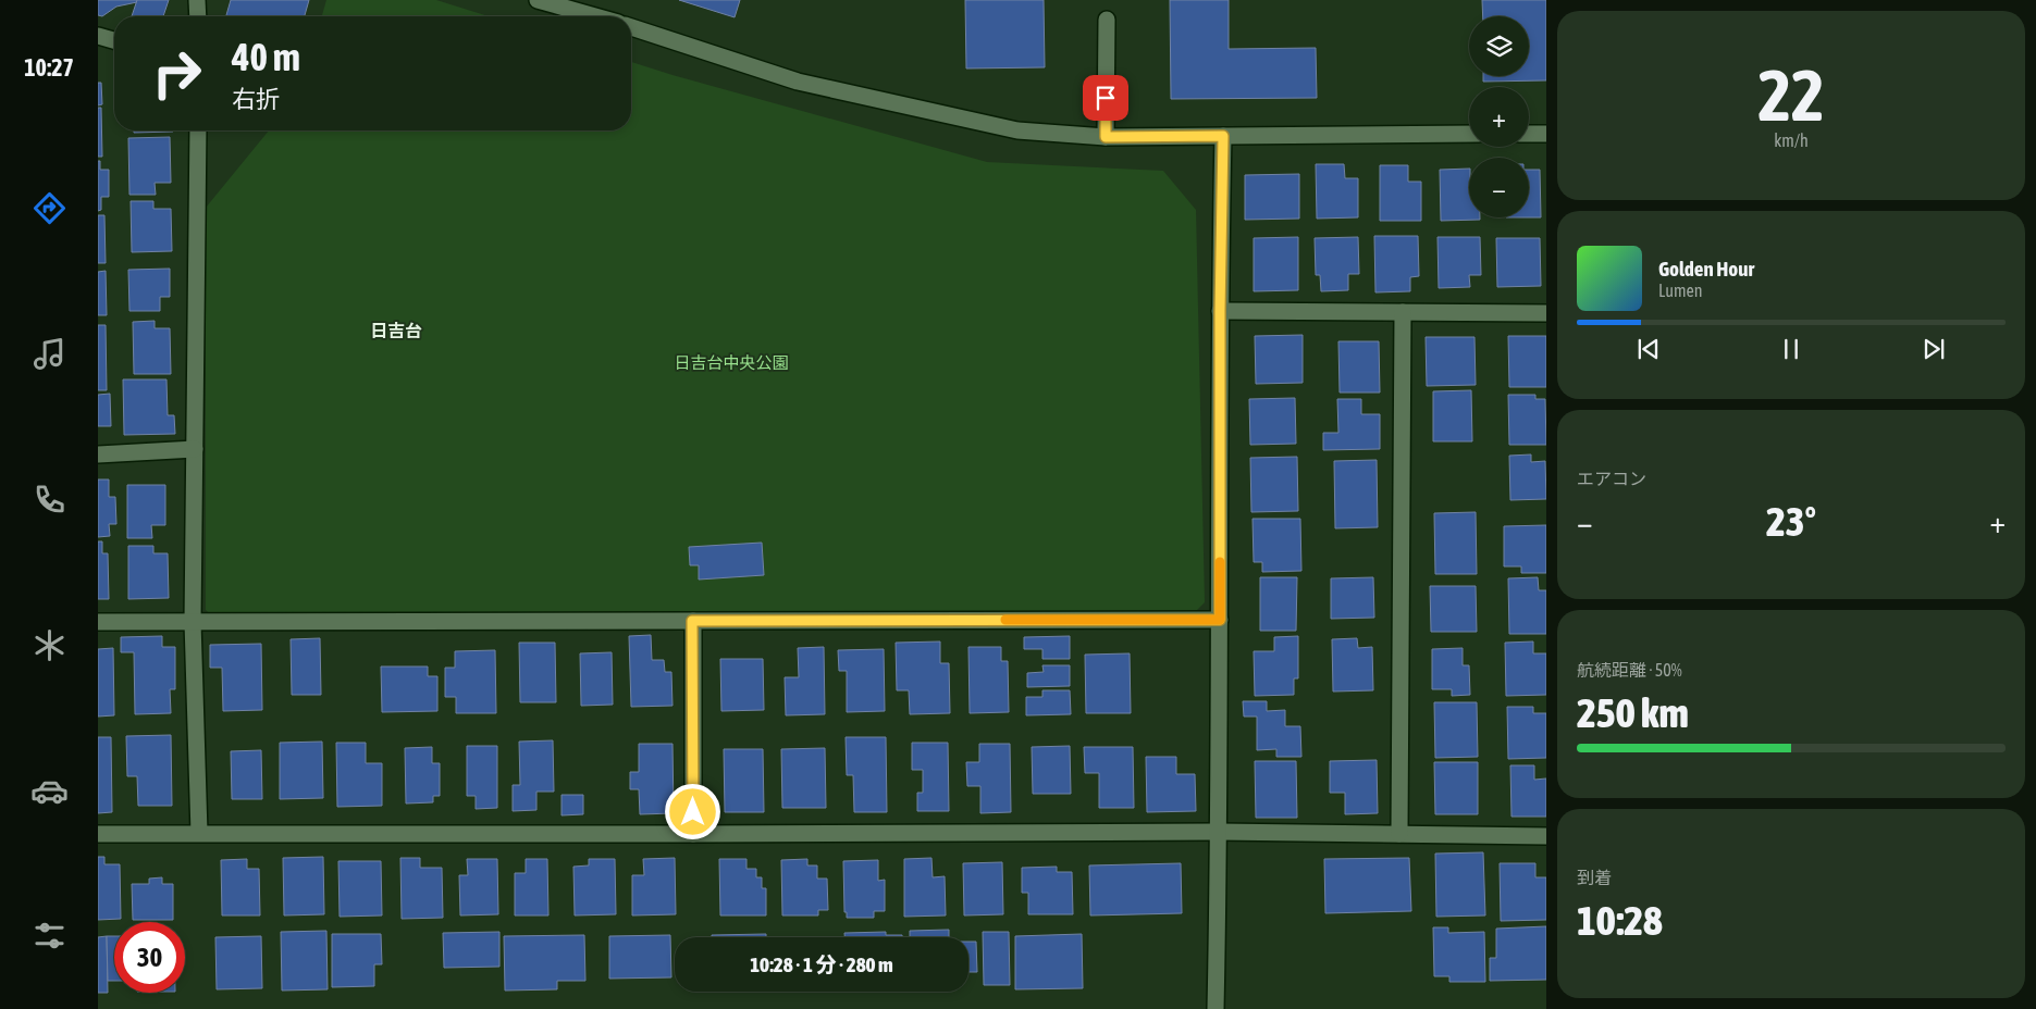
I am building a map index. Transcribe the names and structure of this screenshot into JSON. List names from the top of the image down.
{
  "districts": ["日吉台"],
  "parks": ["日吉台中央公園"],
  "page": {
    "tabs": "10:27",
    "tile": [
      ["22", "km/h"],
      "エアコン",
      ["航続距離 · 50%", "250 km"],
      ["到着", "10:28"]
    ],
    "map_buttons": ["+", "−"],
    "turn": ["40 m", "右折"],
    "song": ["Golden Hour", "Lumen"],
    "heat": ["−", "23°", "+"],
    "limit": "30",
    "trip": "10:28 · 1 分 · 280 m"
  }
}
